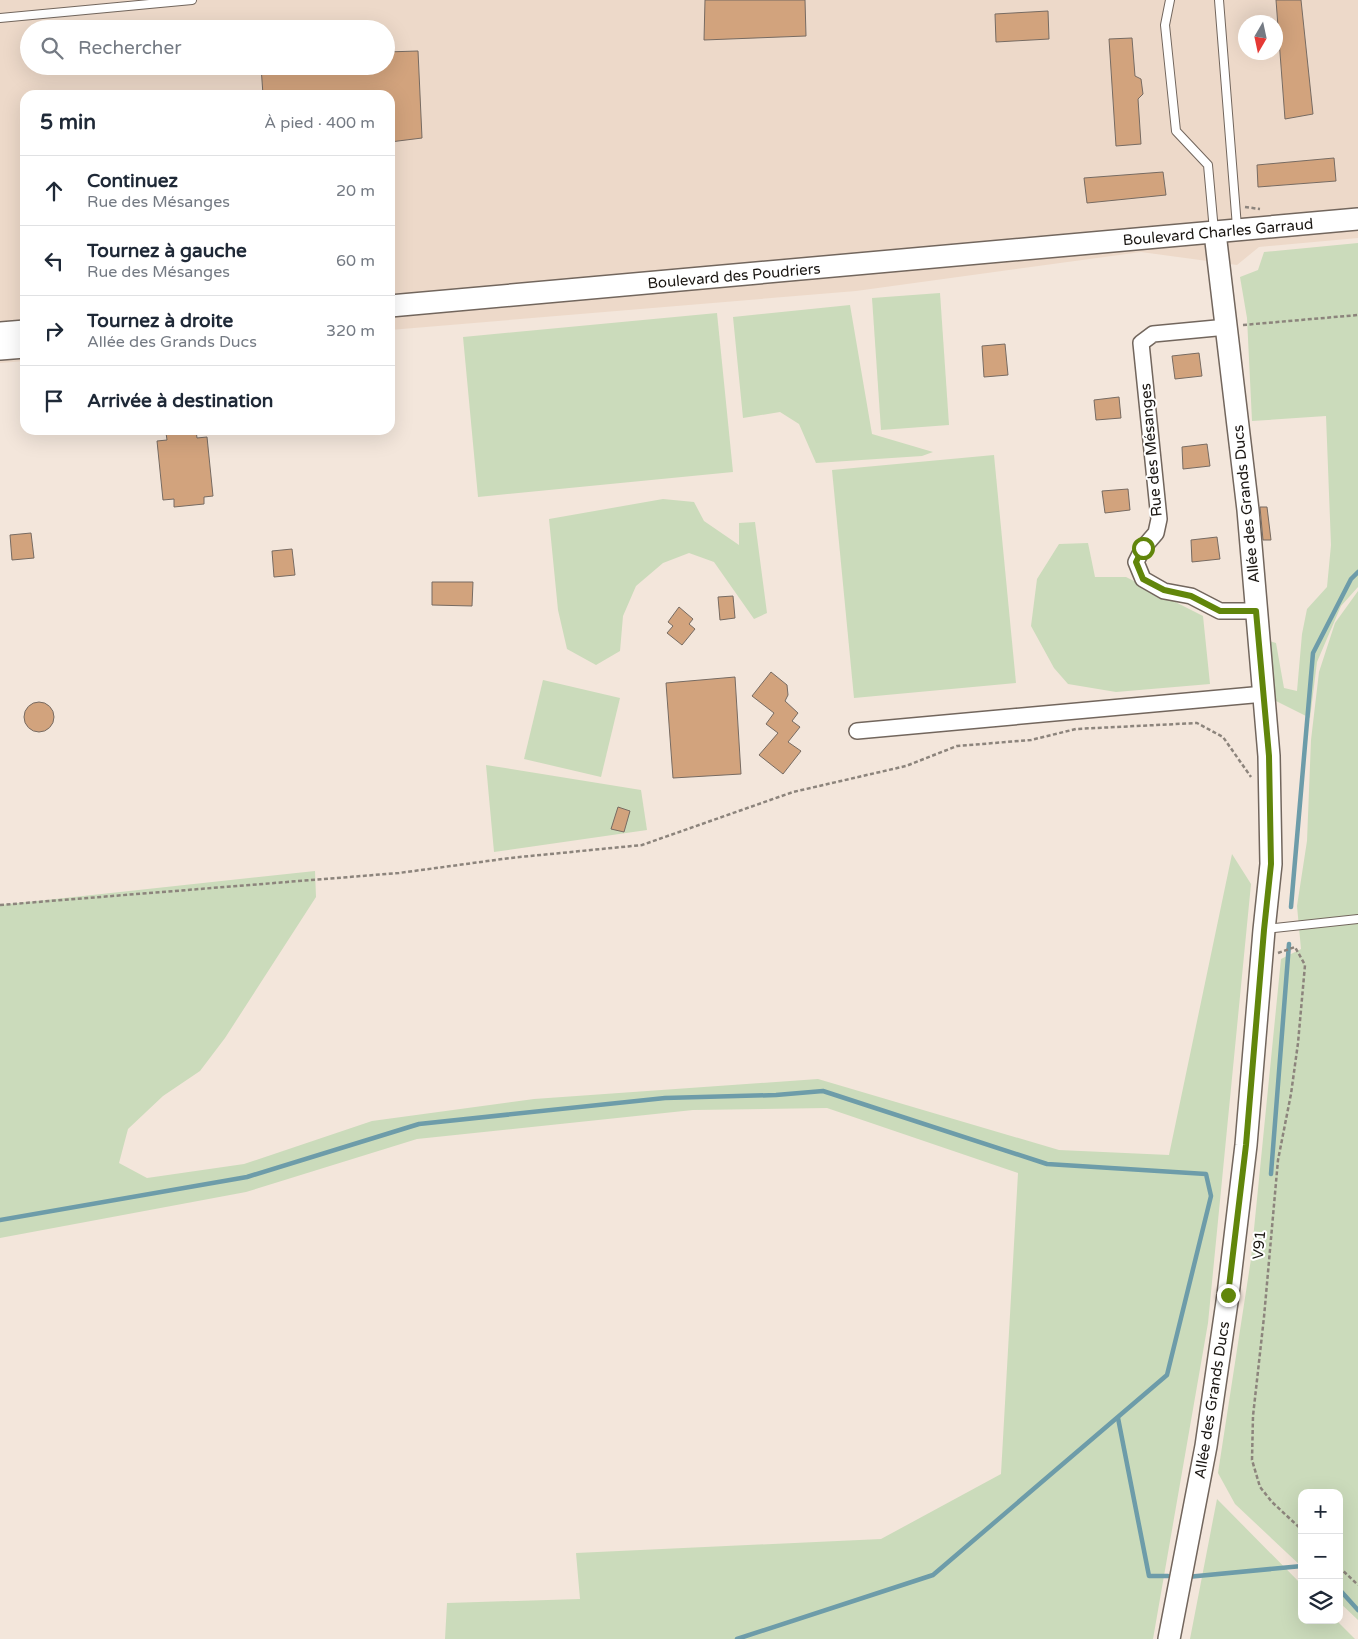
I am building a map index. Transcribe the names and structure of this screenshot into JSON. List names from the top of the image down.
{
  "streets": {
    "main road": ["Boulevard Charles Garraud", "Boulevard des Poudriers", "Allée des Grands Ducs"],
    "street": ["Rue des Mésanges"],
    "path": ["V91"]
  },
  "crossings": [
    ["Boulevard Charles Garraud", "Boulevard des Poudriers"],
    ["Boulevard Charles Garraud", "Allée des Grands Ducs"],
    ["Rue des Mésanges", "Allée des Grands Ducs"],
    ["Allée des Grands Ducs", "V91"]
  ],
  "north": "bottom",
  "page": {
    "search": "Rechercher",
    "heading": ["5 min", "À pied · 400 m"],
    "list": [
      ["Continuez", "Rue des Mésanges", "20 m"],
      ["Tournez à gauche", "Rue des Mésanges", "60 m"],
      ["Tournez à droite", "Allée des Grands Ducs", "320 m"],
      "Arrivée à destination"
    ],
    "map_buttons": ["+", "−"]
  }
}
